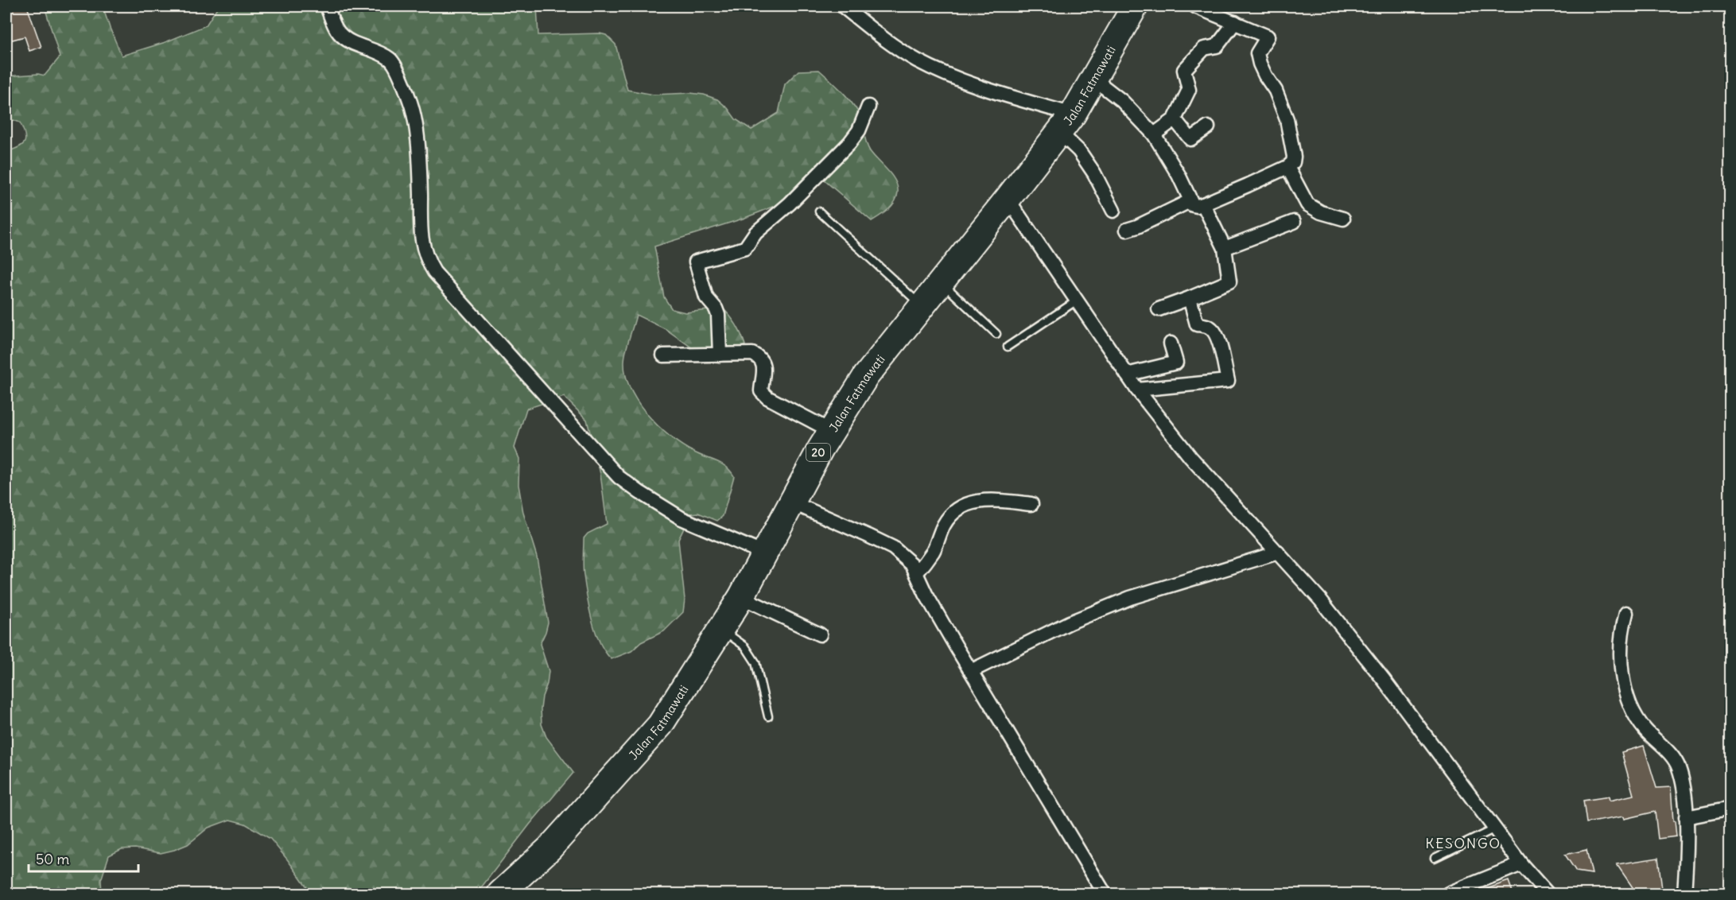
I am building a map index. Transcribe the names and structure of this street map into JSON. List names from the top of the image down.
{
  "streets": {
    "highway": ["Jalan Fatmawati", "20"]
  },
  "districts": ["KESONGO"],
  "scale_bar": "50 m"
}
